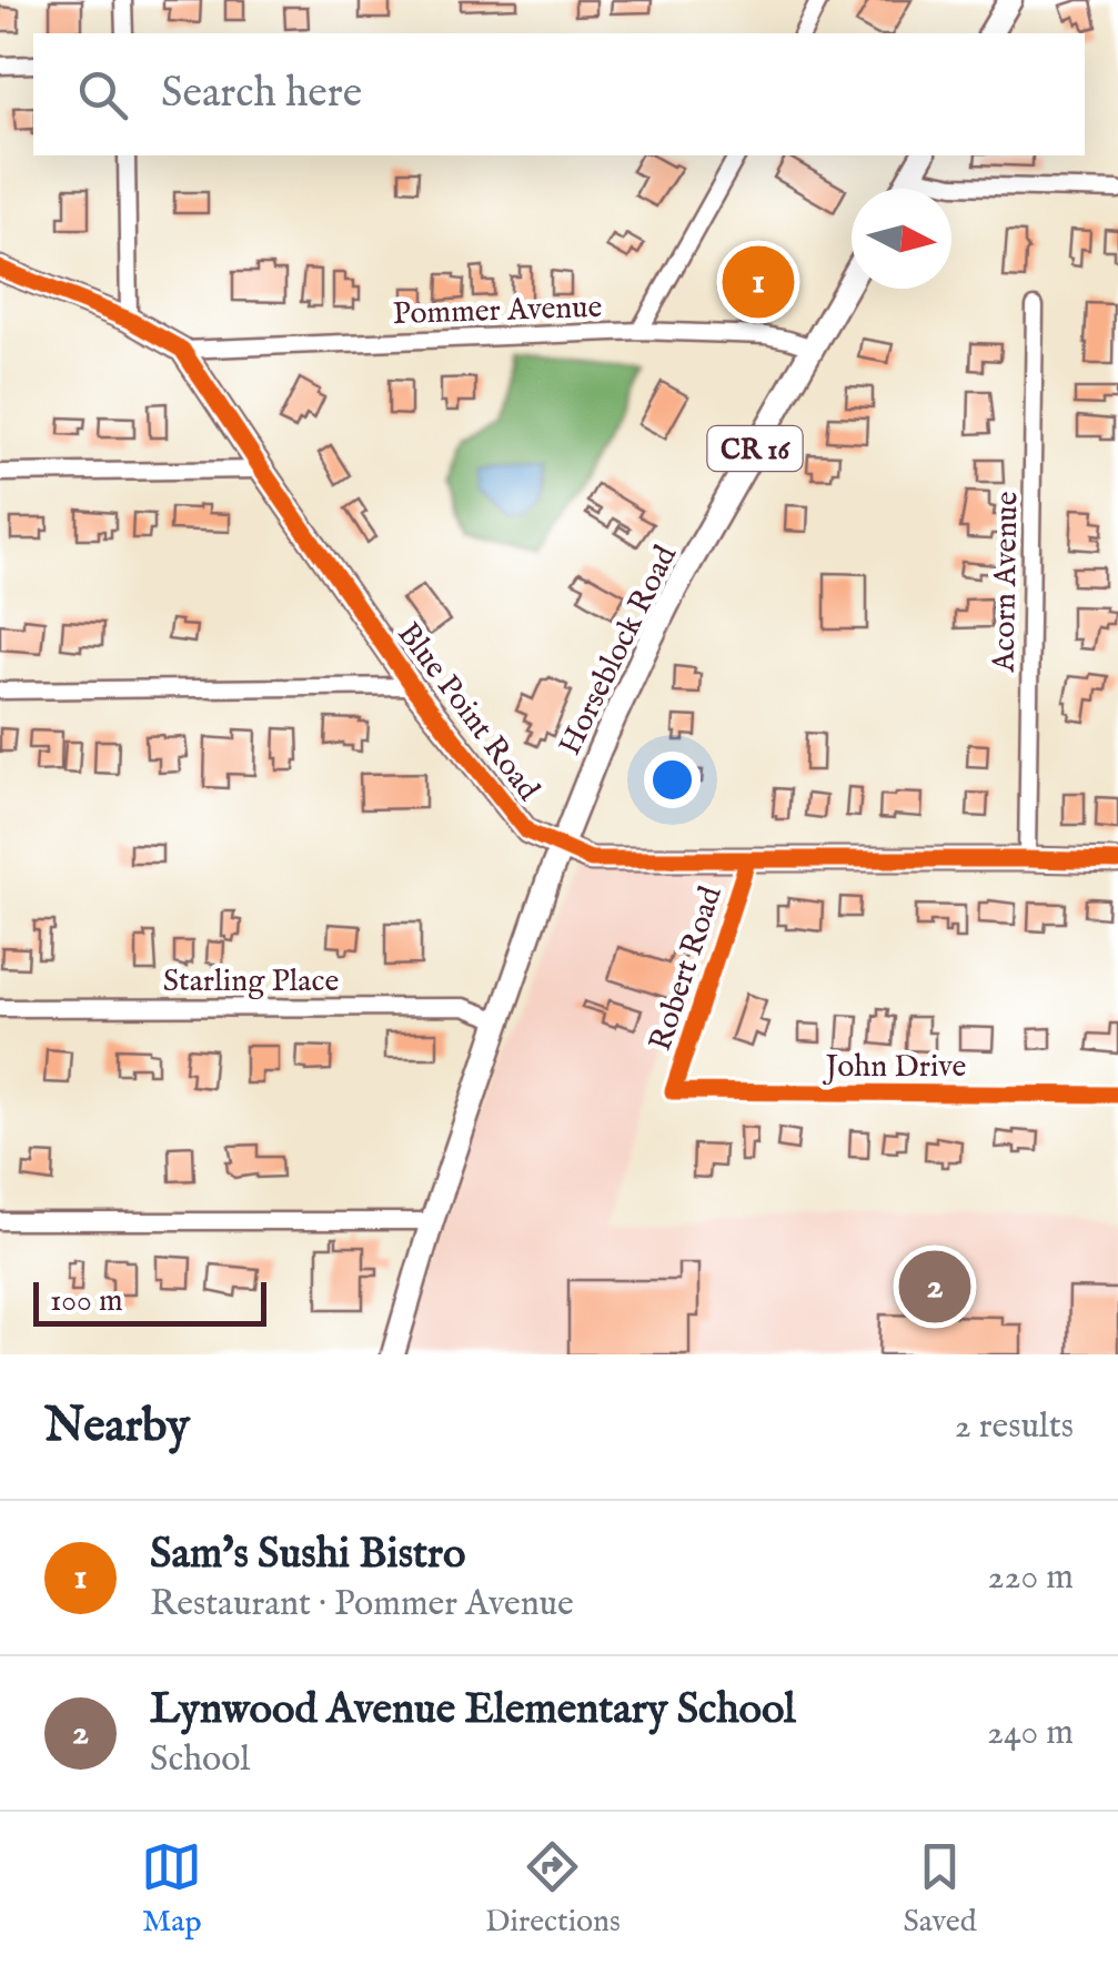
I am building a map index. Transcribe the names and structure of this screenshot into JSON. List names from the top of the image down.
{
  "streets": {
    "street": [
      "Pommer Avenue",
      "CR 16",
      "Acorn Avenue",
      "Horseblock Road",
      "Blue Point Road",
      "Robert Road",
      "Starling Place",
      "John Drive"
    ]
  },
  "crossings": [
    ["Pommer Avenue", "Horseblock Road"],
    ["Pommer Avenue", "Blue Point Road"],
    ["Acorn Avenue", "Blue Point Road"],
    ["Horseblock Road", "Blue Point Road"],
    ["Horseblock Road", "Starling Place"],
    ["Blue Point Road", "Robert Road"],
    ["Robert Road", "John Drive"]
  ],
  "scale_bar": "100 m",
  "north": "right",
  "page": {
    "search": "Search here",
    "pins": ["1", "2"],
    "scale": "100 m",
    "heading": ["Nearby", "2 results"],
    "list": [
      {
        "mark": "1",
        "name": "Sam's Sushi Bistro",
        "note": "Restaurant · Pommer Avenue",
        "value": "220 m"
      },
      {
        "mark": "2",
        "name": "Lynwood Avenue Elementary School",
        "note": "School",
        "value": "240 m"
      }
    ],
    "nav": ["Map", "Directions", "Saved"]
  }
}
